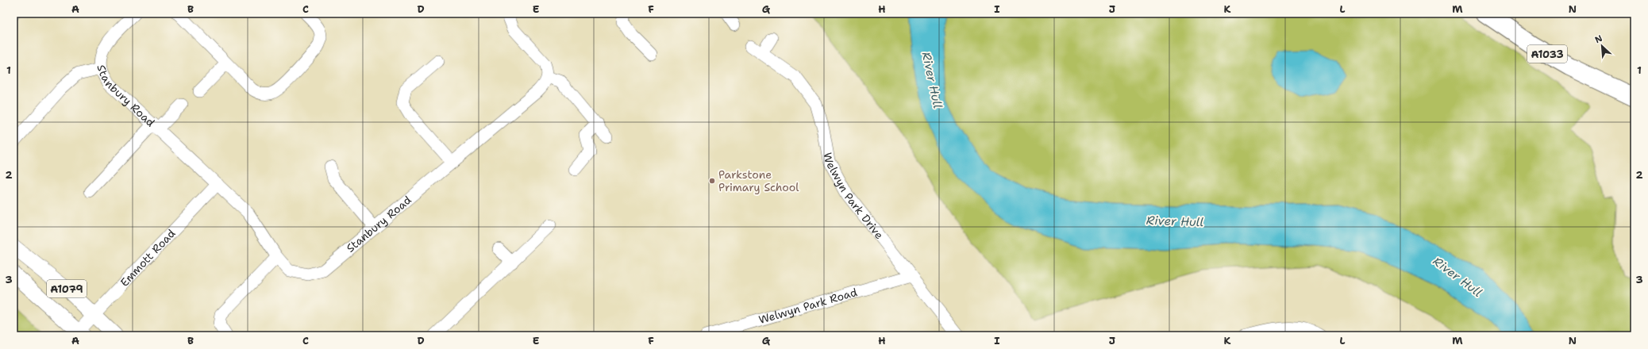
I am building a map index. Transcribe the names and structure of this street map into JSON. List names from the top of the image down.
{
  "streets": {
    "highway": ["A1033"],
    "main road": ["A1079"],
    "street": [
      "Stanbury Road",
      "Welwyn Park Drive",
      "Emmott Road",
      "Welwyn Park Road"
    ]
  },
  "crossings": [
    ["Stanbury Road", "Emmott Road"],
    ["Welwyn Park Drive", "Welwyn Park Road"],
    ["Emmott Road", "A1079"]
  ],
  "water": ["River Hull"],
  "places": ["Parkstone Primary School"],
  "north": "top left",
  "grid": {
    "columns": [
      "A",
      "B",
      "C",
      "D",
      "E",
      "F",
      "G",
      "H",
      "I",
      "J",
      "K",
      "L",
      "M",
      "N"
    ],
    "rows": ["1", "2", "3"]
  }
}
